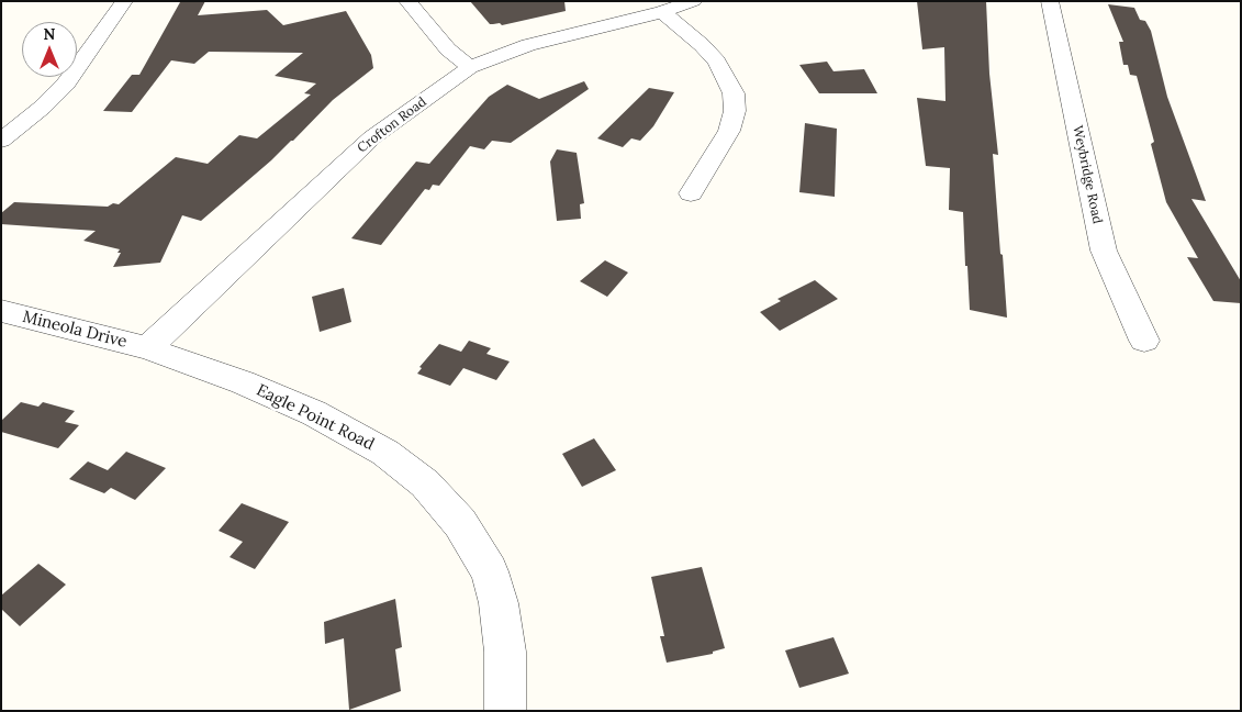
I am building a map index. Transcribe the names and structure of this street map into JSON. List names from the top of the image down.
{
  "streets": {
    "street": [
      "Crofton Road",
      "Weybridge Road",
      "Mineola Drive",
      "Eagle Point Road"
    ]
  },
  "crossings": [
    ["Crofton Road", "Mineola Drive"],
    ["Crofton Road", "Eagle Point Road"],
    ["Mineola Drive", "Eagle Point Road"]
  ],
  "north": "top"
}
